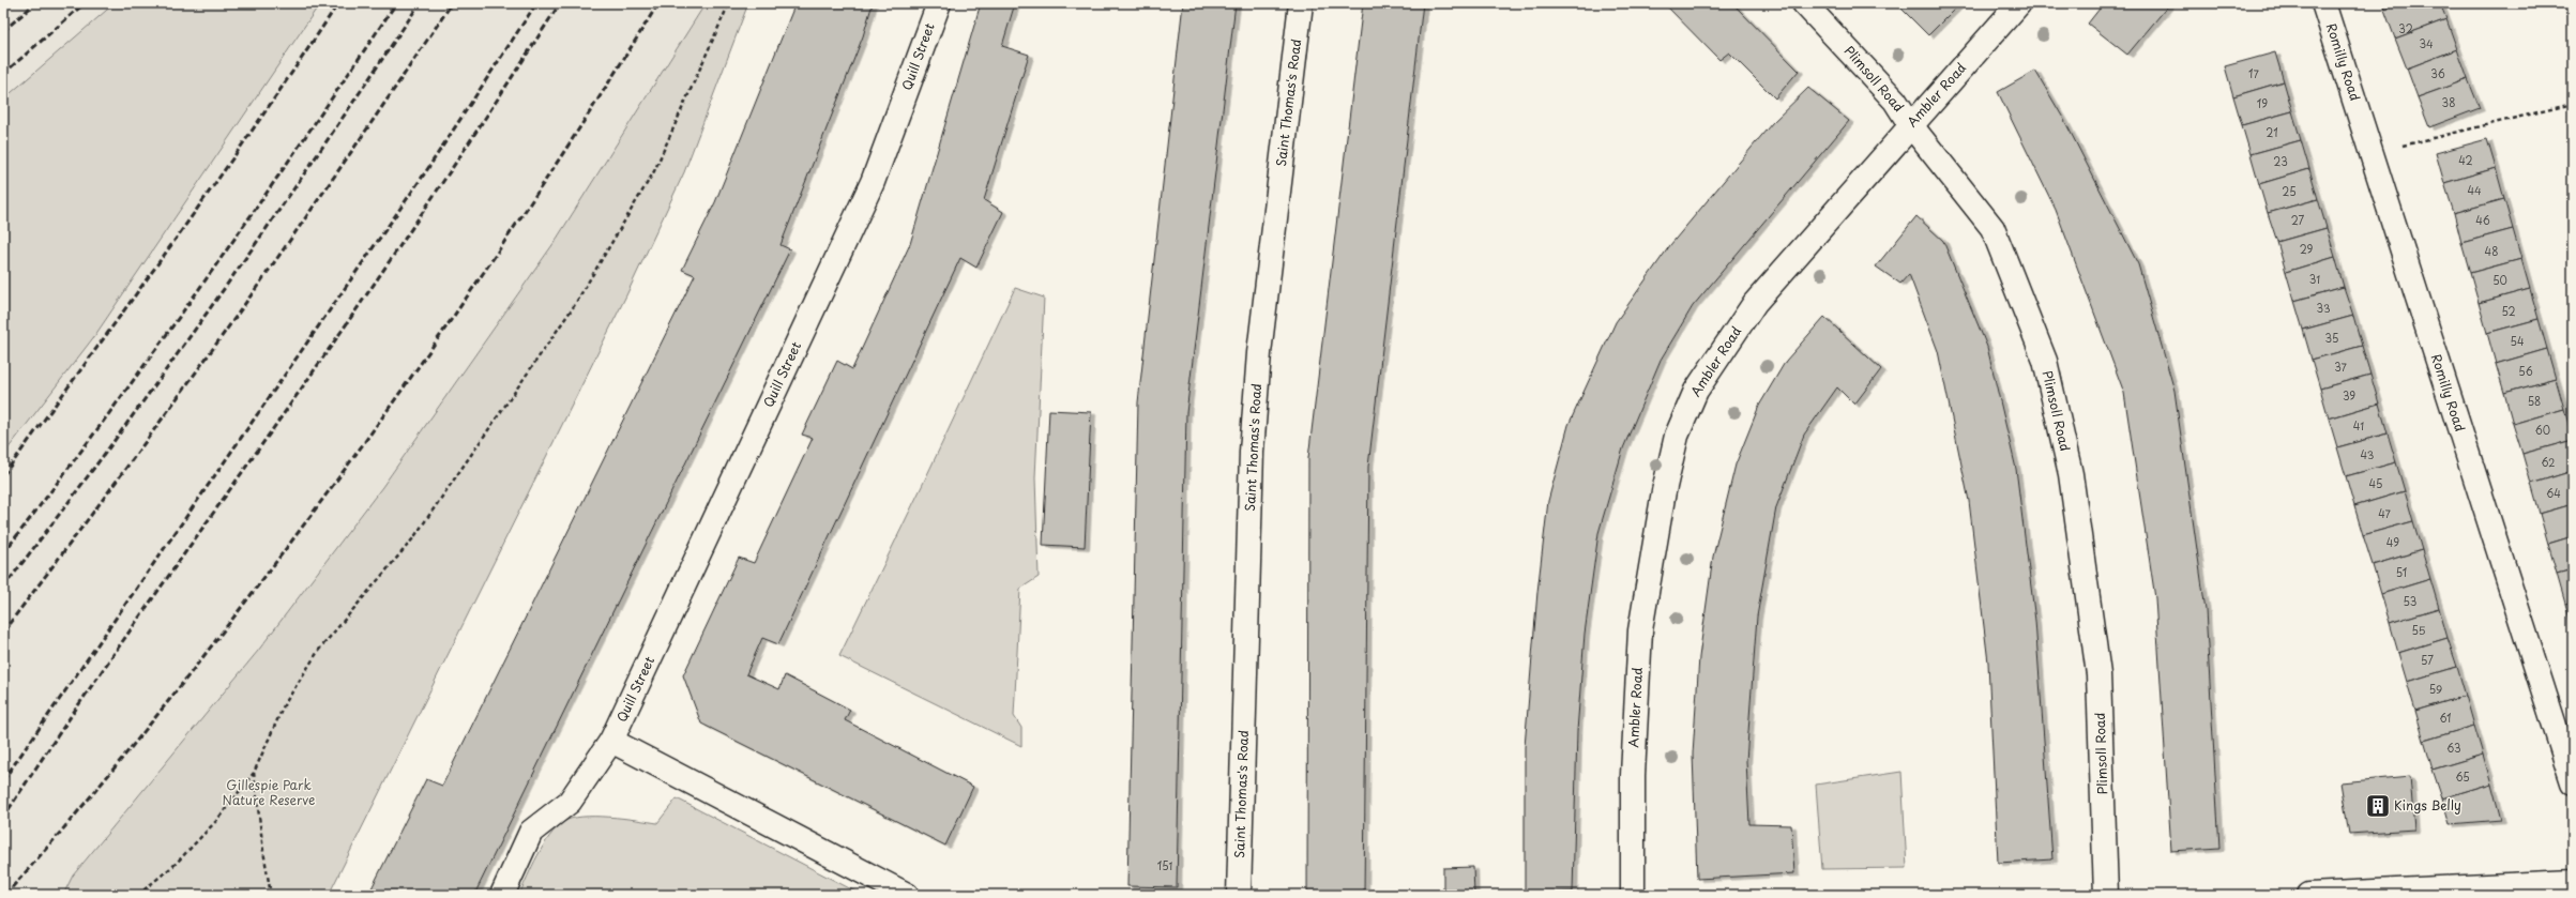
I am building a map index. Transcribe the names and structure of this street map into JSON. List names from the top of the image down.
{
  "streets": {
    "street": [
      "Quill Street",
      "Romilly Road",
      "Plimsoll Road",
      "Ambler Road",
      "Saint Thomas's Road"
    ]
  },
  "crossings": [
    ["Plimsoll Road", "Ambler Road"]
  ],
  "parks": ["Gillespie Park Nature Reserve"],
  "places": {
    "building": ["Kings Belly"]
  },
  "house_numbers": [
    "32",
    "34",
    "17",
    "36",
    "38",
    "19",
    "21",
    "42",
    "23",
    "44",
    "25",
    "27",
    "46",
    "29",
    "48",
    "31",
    "50",
    "33",
    "52",
    "35",
    "54",
    "37",
    "56",
    "39",
    "58",
    "41",
    "60",
    "43",
    "62",
    "45",
    "64",
    "47",
    "49",
    "51",
    "53",
    "55",
    "57",
    "59",
    "61",
    "63",
    "65",
    "151"
  ]
}
